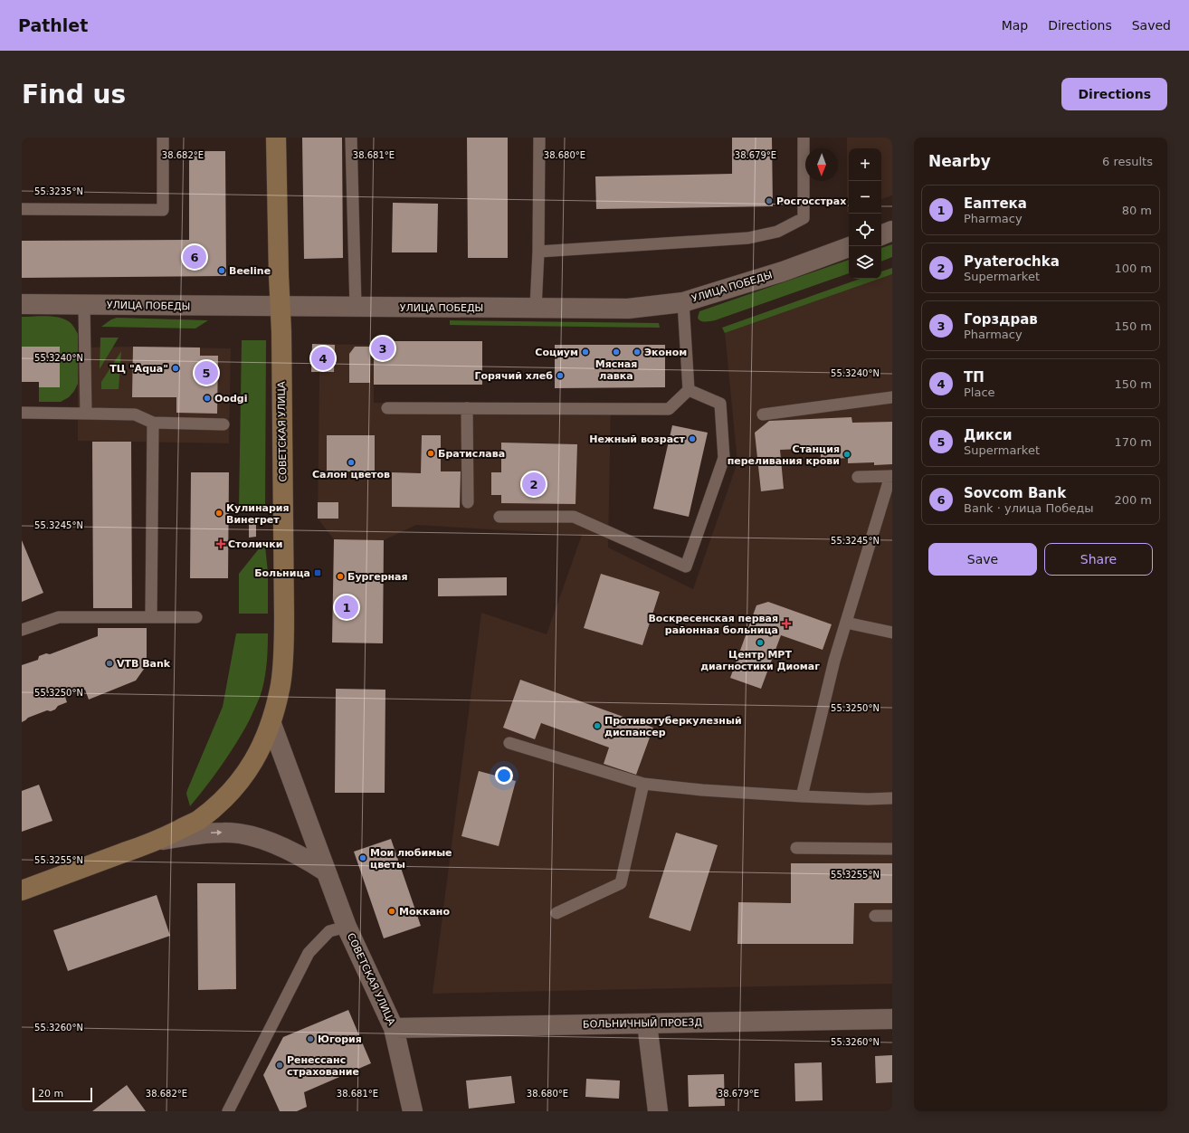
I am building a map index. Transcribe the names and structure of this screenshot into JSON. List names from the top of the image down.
{
  "streets": {
    "main road": ["СОВЕТСКАЯ УЛИЦА"],
    "street": ["УЛИЦА ПОБЕДЫ", "БОЛЬНИЧНЫЙ ПРОЕЗД"]
  },
  "crossings": [
    ["УЛИЦА ПОБЕДЫ", "СОВЕТСКАЯ УЛИЦА"],
    ["СОВЕТСКАЯ УЛИЦА", "БОЛЬНИЧНЫЙ ПРОЕЗД"]
  ],
  "places": {
    "other": [
      "Росгосстрах",
      "Beeline",
      "Социум",
      "Мясная лавка",
      "Эконом",
      "ТЦ \"Aqua\"",
      "Горячий хлеб",
      "Oodgi",
      "Нежный возраст",
      "Братислава",
      "Станция переливания крови",
      "Салон цветов",
      "Кулинария Винегрет",
      "Бургерная",
      "Центр МРТ диагностики Диомаг",
      "VTB Bank",
      "Противотуберкулезный диспансер",
      "Мои любимые цветы",
      "Моккано",
      "Югория",
      "Ренессанс страхование"
    ],
    "health": ["Столички", "Воскресенская первая районная больница"],
    "transit": ["Больница"]
  },
  "scale_bar": "20 m",
  "north": "bottom",
  "page": {
    "header": "Pathlet",
    "nav": ["Map", "Directions", "Saved"],
    "buttons": [
      "Directions",
      ["Save", "Share"]
    ],
    "title": "Find us",
    "heading": ["Nearby", "6 results"],
    "map_buttons": ["+", "−"],
    "list": [
      {
        "mark": "1",
        "name": "Еаптека",
        "note": "Pharmacy",
        "value": "80 m"
      },
      {
        "mark": "2",
        "name": "Pyaterochka",
        "note": "Supermarket",
        "value": "100 m"
      },
      {
        "mark": "3",
        "name": "Горздрав",
        "note": "Pharmacy",
        "value": "150 m"
      },
      {
        "mark": "4",
        "name": "ТП",
        "note": "Place",
        "value": "150 m"
      },
      {
        "mark": "5",
        "name": "Дикси",
        "note": "Supermarket",
        "value": "170 m"
      },
      {
        "mark": "6",
        "name": "Sovcom Bank",
        "note": "Bank · улица Победы",
        "value": "200 m"
      }
    ],
    "pins": [
      "6",
      "3",
      "4",
      "5",
      "2",
      "1"
    ],
    "scale": "20 m"
  },
  "coordinates": [
    "38.682°E",
    "38.681°E",
    "38.680°E",
    "38.679°E",
    "55.3235°N",
    "55.3240°N",
    "55.3245°N",
    "55.3250°N",
    "55.3255°N",
    "55.3260°N"
  ]
}
